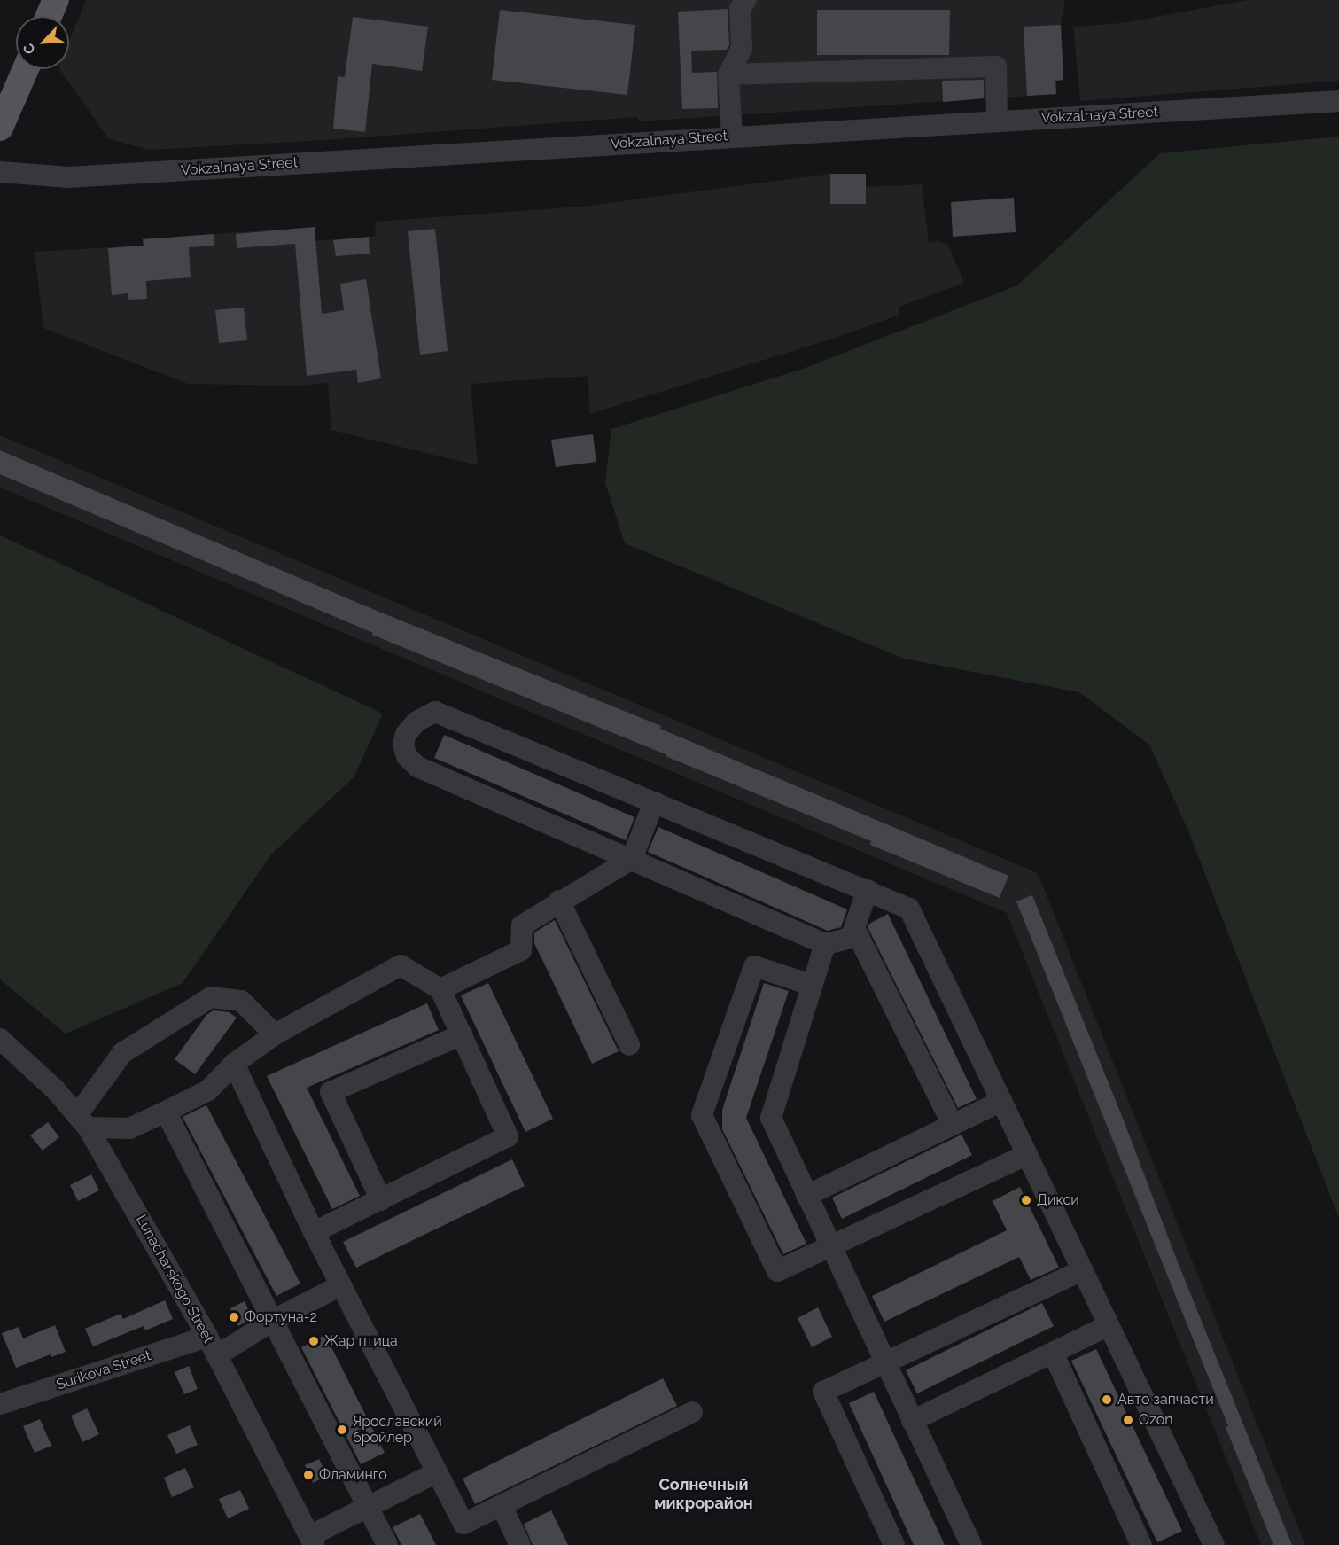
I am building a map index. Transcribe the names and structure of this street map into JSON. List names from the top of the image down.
{
  "streets": {
    "street": ["Vokzalnaya Street", "Lunacharskogo Street", "Surikova Street"]
  },
  "crossings": [
    ["Lunacharskogo Street", "Surikova Street"]
  ],
  "districts": ["Солнечный микрорайон"],
  "places": [
    "Дикси",
    "Фортуна-2",
    "Жар птица",
    "Авто запчасти",
    "Ozon",
    "Ярославский бройлер",
    "Фламинго"
  ],
  "north": "bottom left"
}
